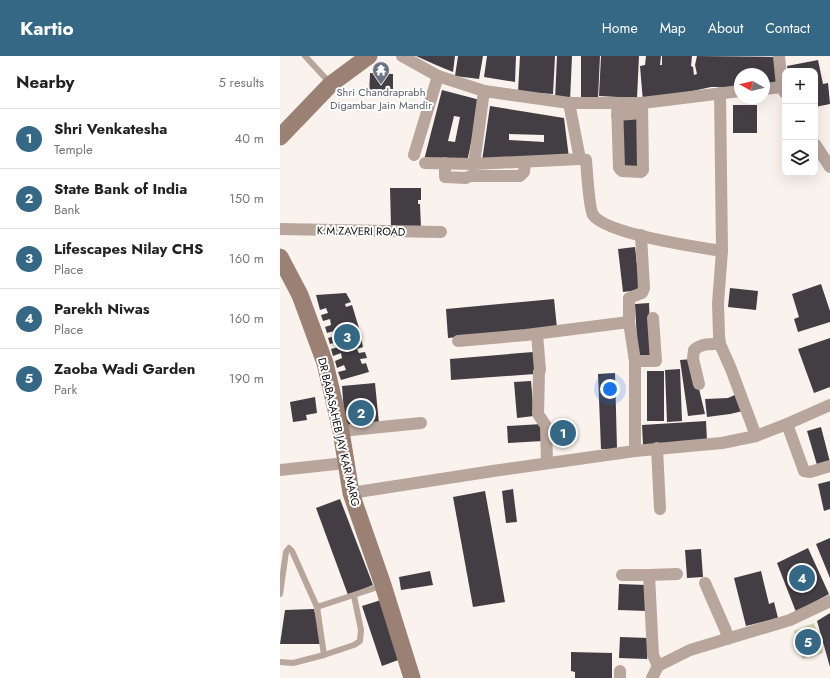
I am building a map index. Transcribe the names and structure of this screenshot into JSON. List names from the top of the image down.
{
  "streets": {
    "main road": ["DR BABASAHEB JAY KAR MARG"],
    "street": ["K.M.ZAVERI ROAD"]
  },
  "places": {
    "temple": ["Shri Chandraprabh Digambar Jain Mandir"]
  },
  "north": "left",
  "page": {
    "header": "Kartio",
    "nav": [
      "Home",
      "Map",
      "About",
      "Contact"
    ],
    "heading": ["Nearby", "5 results"],
    "map_buttons": ["+", "−"],
    "list": [
      {
        "mark": "1",
        "name": "Shri Venkatesha",
        "note": "Temple",
        "value": "40 m"
      },
      {
        "mark": "2",
        "name": "State Bank of India",
        "note": "Bank",
        "value": "150 m"
      },
      {
        "mark": "3",
        "name": "Lifescapes Nilay CHS",
        "note": "Place",
        "value": "160 m"
      },
      {
        "mark": "4",
        "name": "Parekh Niwas",
        "note": "Place",
        "value": "160 m"
      },
      {
        "mark": "5",
        "name": "Zaoba Wadi Garden",
        "note": "Park",
        "value": "190 m"
      }
    ],
    "pins": [
      "3",
      "2",
      "1",
      "4",
      "5"
    ]
  }
}
